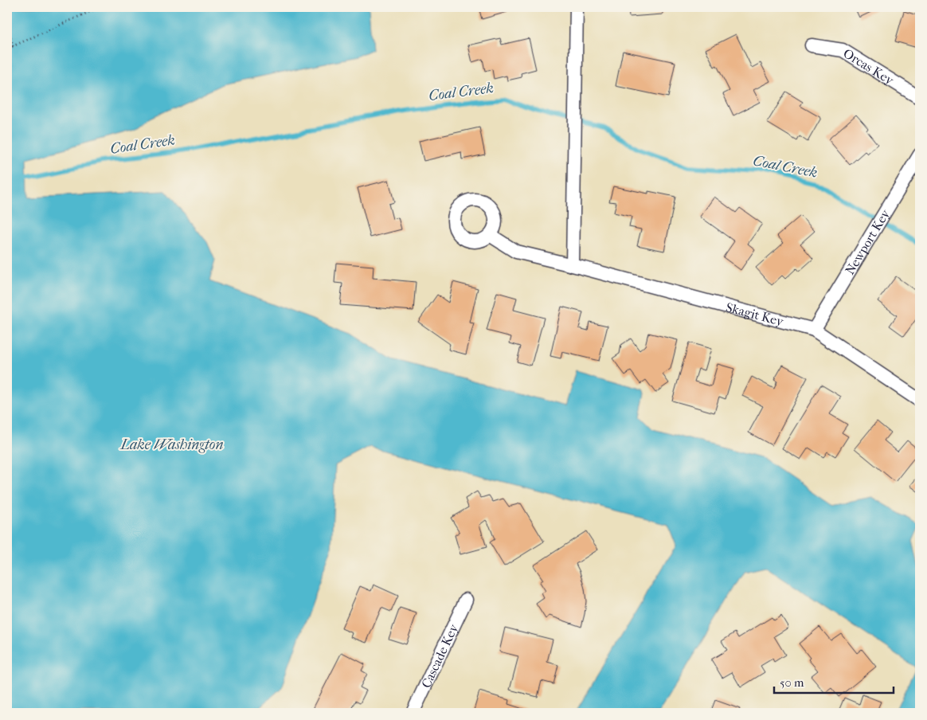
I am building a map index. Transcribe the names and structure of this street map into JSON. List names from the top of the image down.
{
  "streets": {
    "street": [
      "Orcas Key",
      "Newport Key",
      "Skagit Key",
      "Cascade Key"
    ]
  },
  "crossings": [
    ["Newport Key", "Skagit Key"]
  ],
  "water": ["Coal Creek", "Lake Washington"],
  "scale_bar": "50 m"
}
